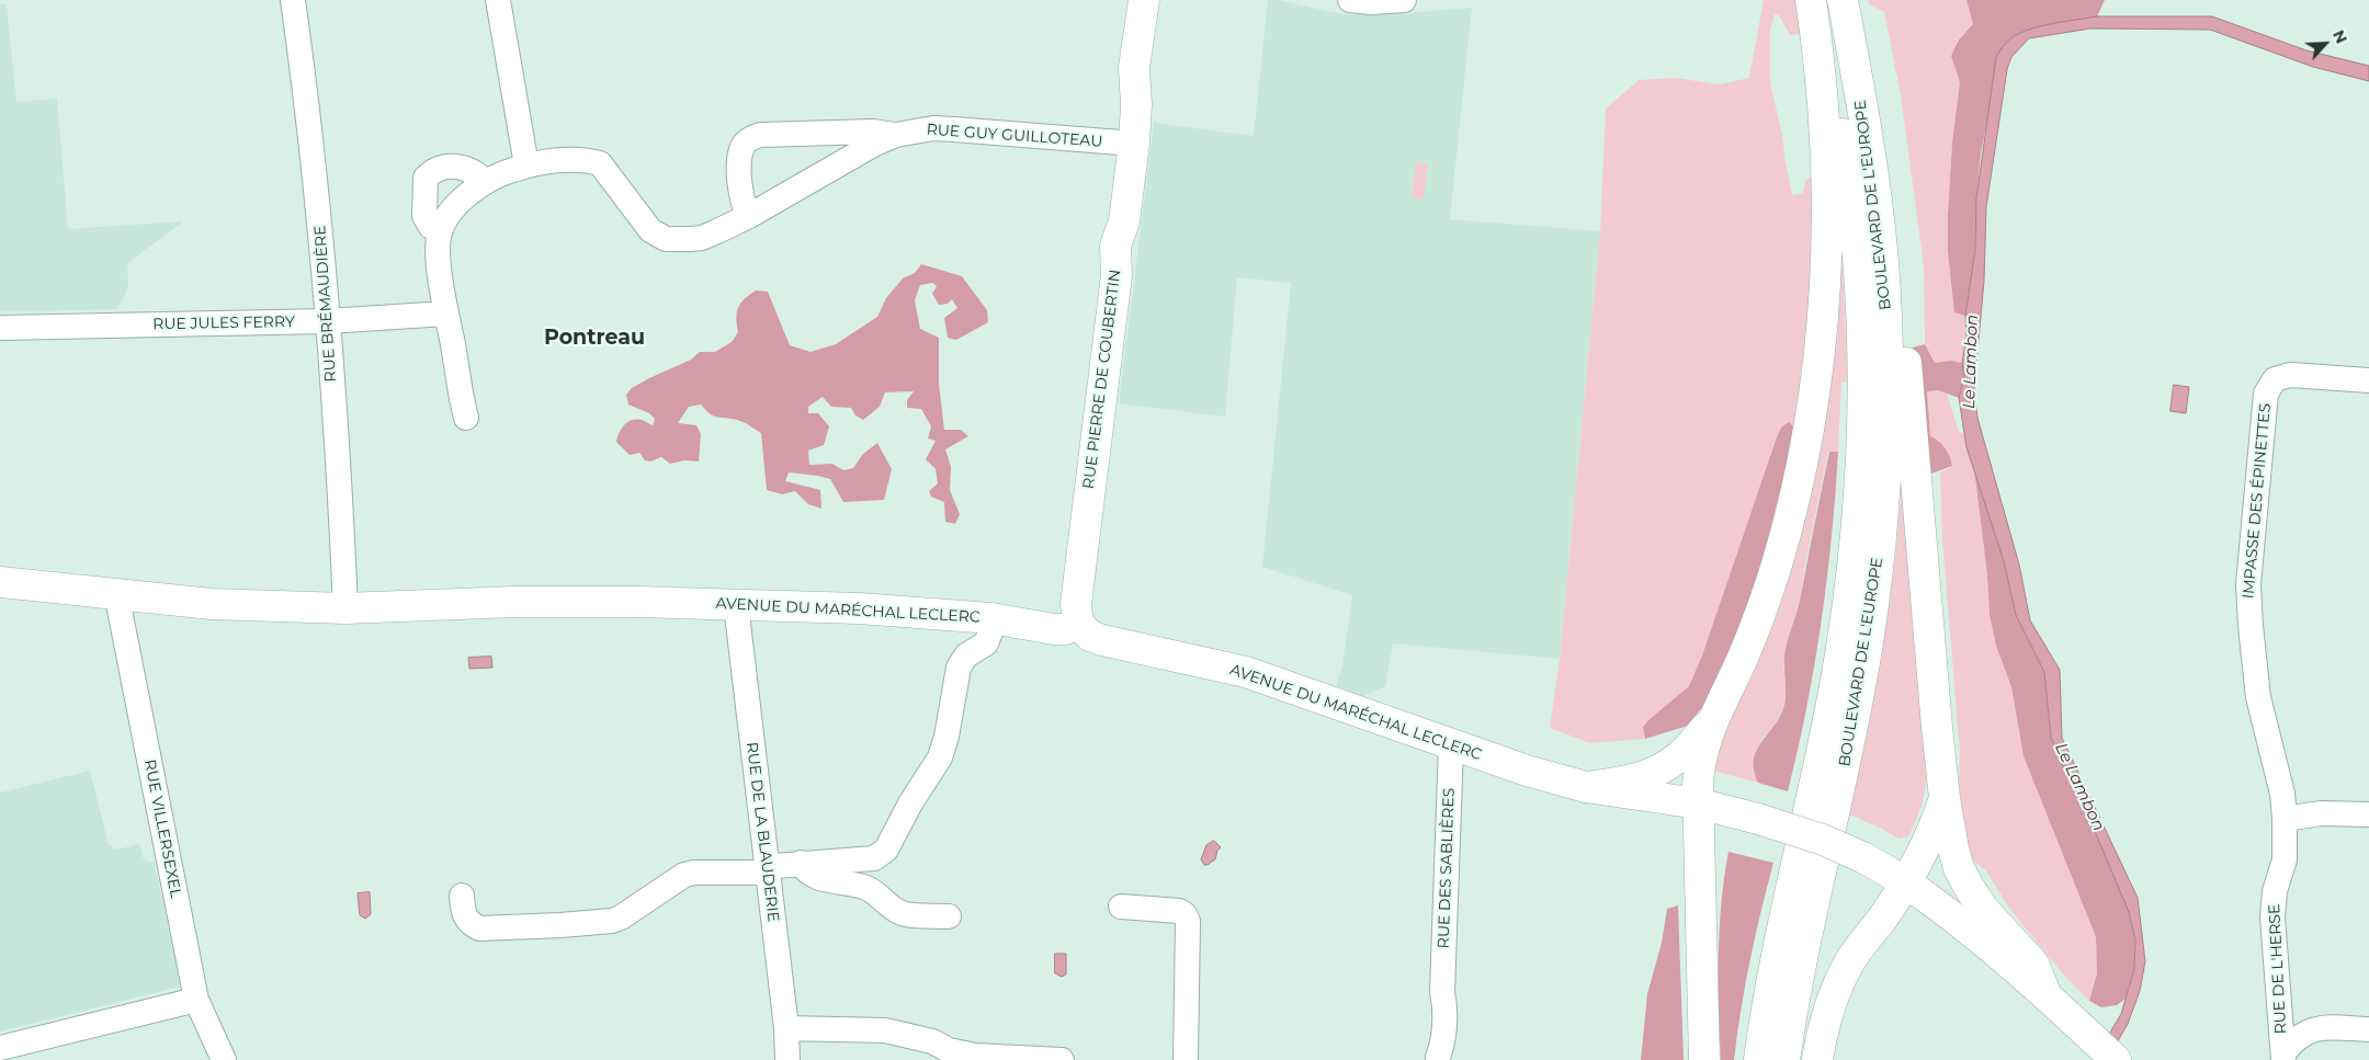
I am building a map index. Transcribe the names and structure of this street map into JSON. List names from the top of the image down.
{
  "streets": {
    "main road": ["BOULEVARD DE L'EUROPE", "RUE PIERRE DE COUBERTIN", "AVENUE DU MARÉCHAL LECLERC"],
    "street": [
      "RUE GUY GUILLOTEAU",
      "RUE BRÉMAUDIÈRE",
      "RUE JULES FERRY",
      "IMPASSE DES ÉPINETTES",
      "RUE VILLERSEXEL",
      "RUE DE LA BLAUDERIE",
      "RUE DES SABLIÈRES",
      "RUE DE L'HERSE"
    ]
  },
  "crossings": [
    ["RUE GUY GUILLOTEAU", "RUE JULES FERRY"],
    ["RUE GUY GUILLOTEAU", "RUE PIERRE DE COUBERTIN"],
    ["RUE BRÉMAUDIÈRE", "RUE JULES FERRY"],
    ["RUE BRÉMAUDIÈRE", "AVENUE DU MARÉCHAL LECLERC"],
    ["RUE PIERRE DE COUBERTIN", "AVENUE DU MARÉCHAL LECLERC"],
    ["IMPASSE DES ÉPINETTES", "RUE DE L'HERSE"],
    ["AVENUE DU MARÉCHAL LECLERC", "RUE VILLERSEXEL"],
    ["AVENUE DU MARÉCHAL LECLERC", "RUE DE LA BLAUDERIE"],
    ["AVENUE DU MARÉCHAL LECLERC", "RUE DES SABLIÈRES"]
  ],
  "districts": ["Pontreau"],
  "water": ["Le Lambon"],
  "north": "top right"
}
